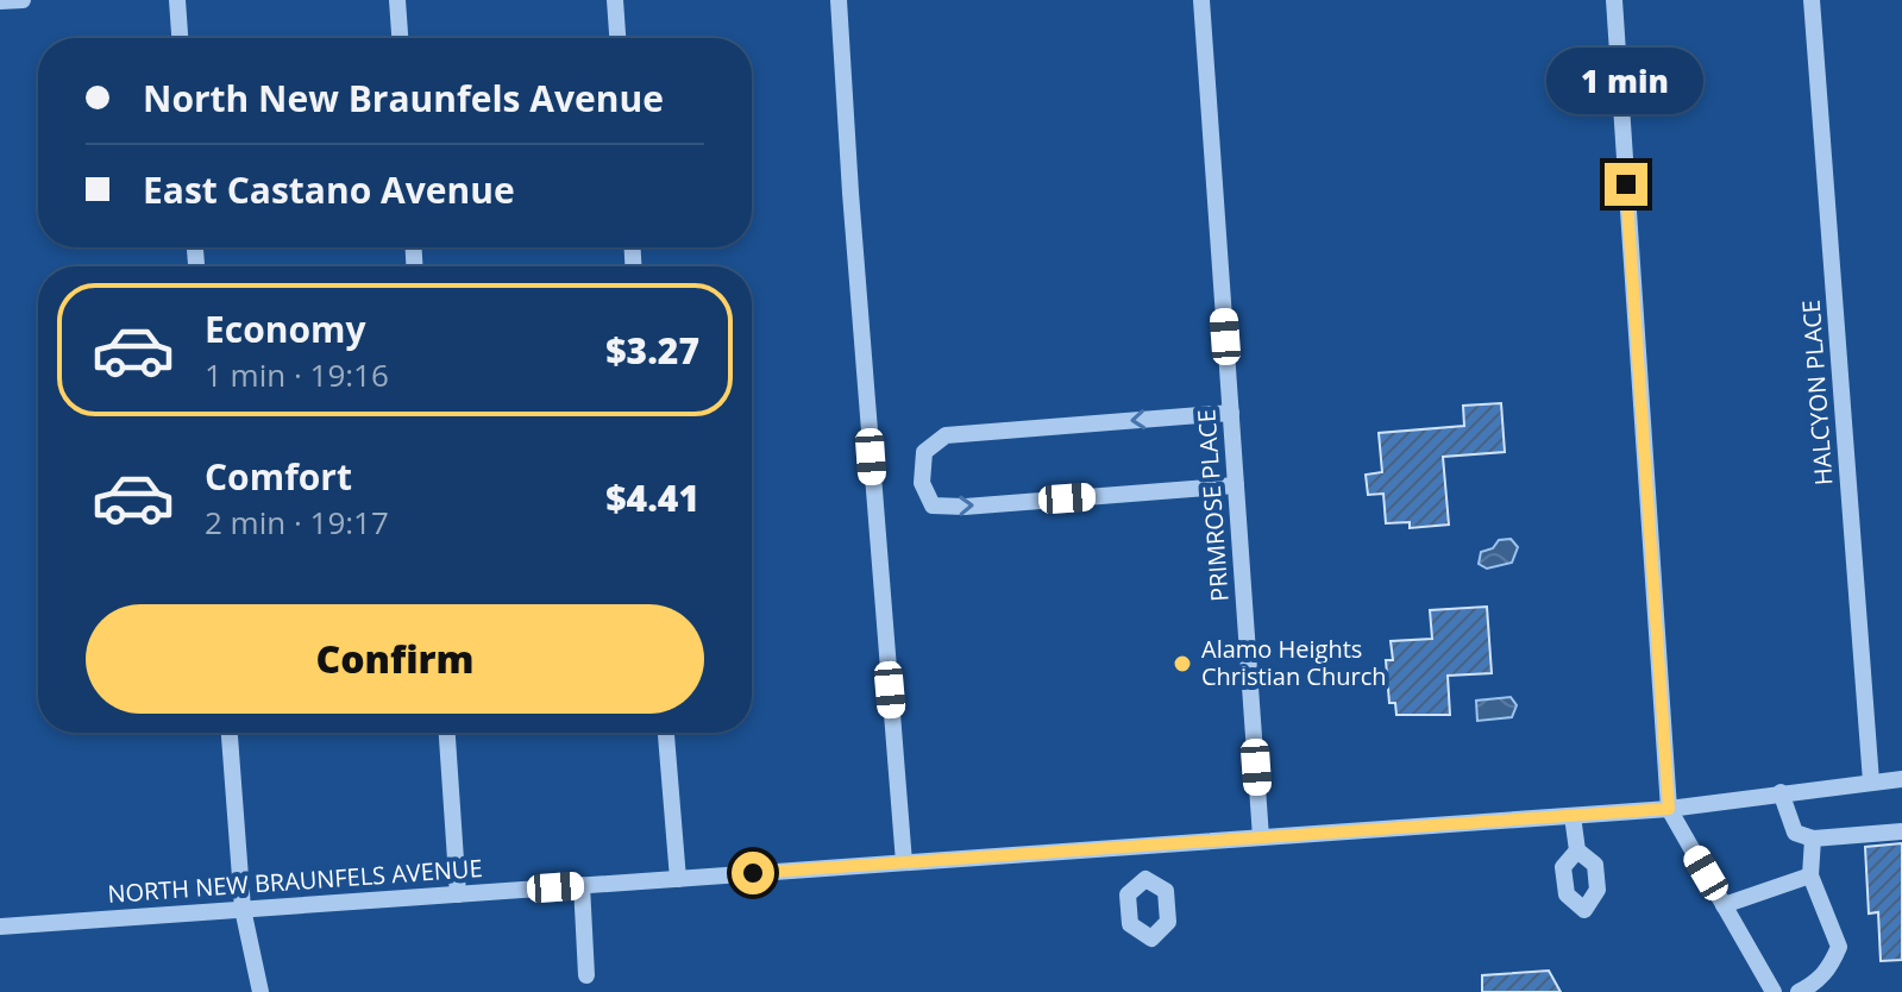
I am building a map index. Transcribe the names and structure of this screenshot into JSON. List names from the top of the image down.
{
  "streets": {
    "street": ["HALCYON PLACE", "PRIMROSE PLACE", "NORTH NEW BRAUNFELS AVENUE"]
  },
  "crossings": [
    ["HALCYON PLACE", "NORTH NEW BRAUNFELS AVENUE"],
    ["PRIMROSE PLACE", "NORTH NEW BRAUNFELS AVENUE"]
  ],
  "places": ["Alamo Heights Christian Church"],
  "page": {
    "banner": ["North New Braunfels Avenue", "East Castano Avenue"],
    "bubble": "1 min",
    "list": [
      {
        "name": "Economy",
        "note": "1 min · 19:16",
        "value": "$3.27"
      },
      {
        "name": "Comfort",
        "note": "2 min · 19:17",
        "value": "$4.41"
      }
    ],
    "buttons": "Confirm"
  }
}
